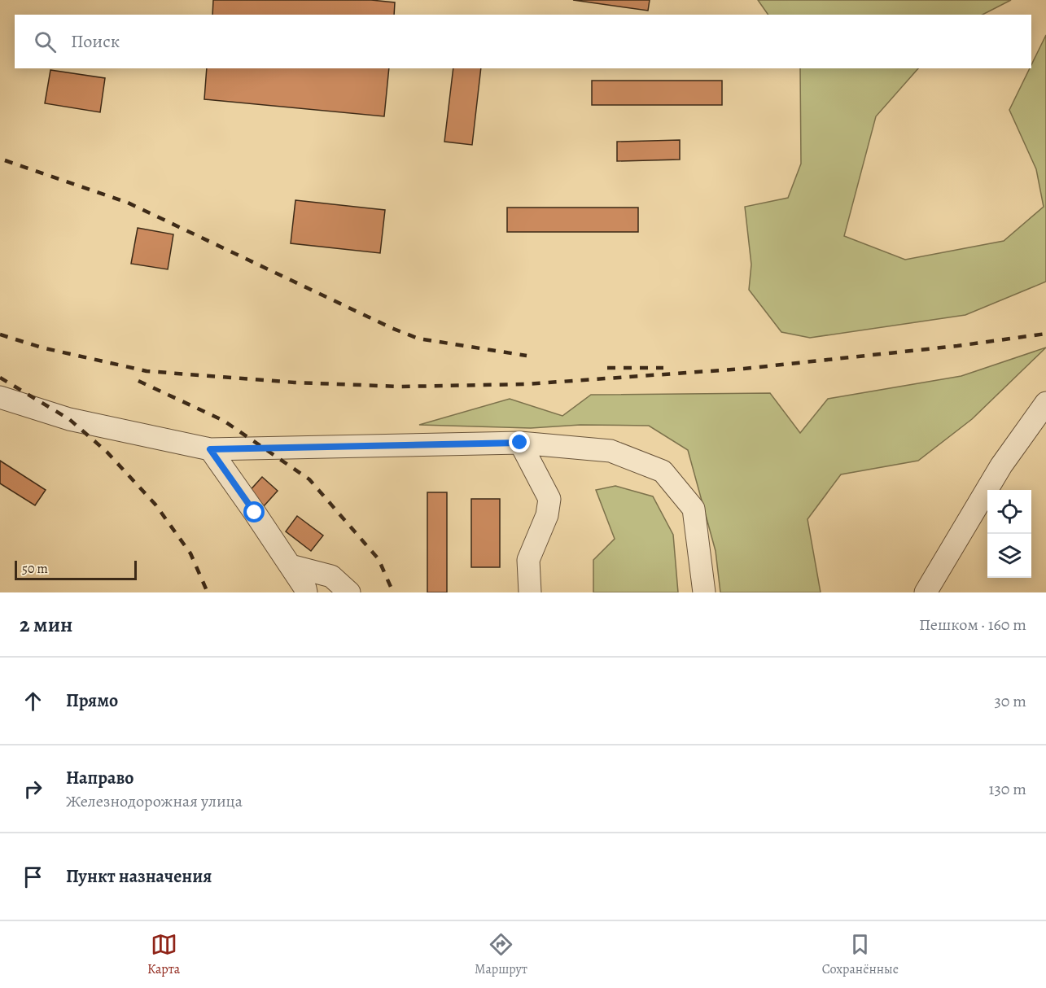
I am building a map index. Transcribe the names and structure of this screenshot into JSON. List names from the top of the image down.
{
  "scale_bar": "50 m",
  "page": {
    "search": "Поиск",
    "scale": "50 m",
    "heading": ["2 мин", "Пешком · 160 m"],
    "list": [
      ["Прямо", "30 m"],
      ["Направо", "Железнодорожная улица", "130 m"],
      "Пункт назначения"
    ],
    "nav": ["Карта", "Маршрут", "Сохранённые"]
  }
}
